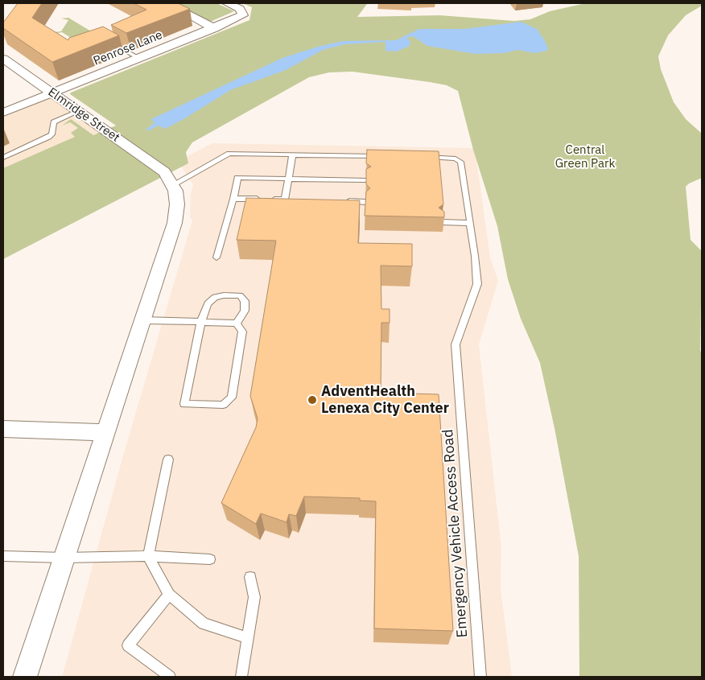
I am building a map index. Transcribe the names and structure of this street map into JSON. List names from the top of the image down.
{
  "streets": {
    "street": ["Penrose Lane", "Elmridge Street"],
    "lane": ["Emergency Vehicle Access Road"]
  },
  "crossings": [
    ["Penrose Lane", "Elmridge Street"]
  ],
  "parks": ["Central Green Park"],
  "places": ["AdventHealth Lenexa City Center"]
}
